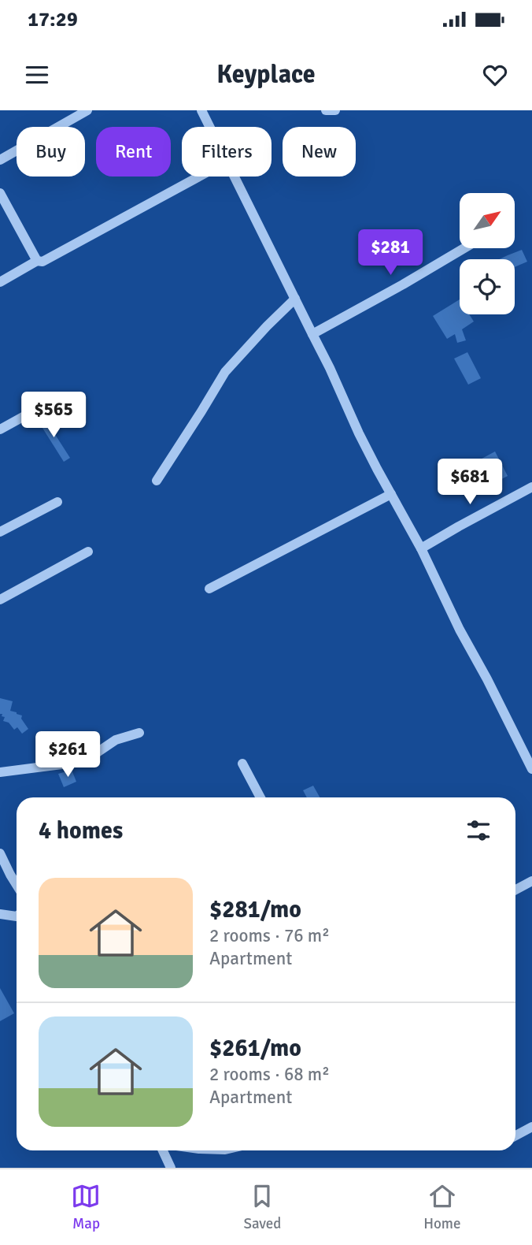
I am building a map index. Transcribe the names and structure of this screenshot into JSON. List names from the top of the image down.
{
  "north": "top right",
  "page": {
    "status": "17:29",
    "header": "Keyplace",
    "chip": [
      "Buy",
      "Rent",
      "Filters",
      "New"
    ],
    "price": [
      "$281",
      "$565",
      "$681",
      "$261"
    ],
    "heading": "4 homes",
    "list": [
      {
        "name": "$281/mo",
        "note": "2 rooms · 76 m² · Apartment"
      },
      {
        "name": "$261/mo",
        "note": "2 rooms · 68 m² · Apartment"
      }
    ],
    "tabs": ["Map", "Saved", "Home"]
  }
}
